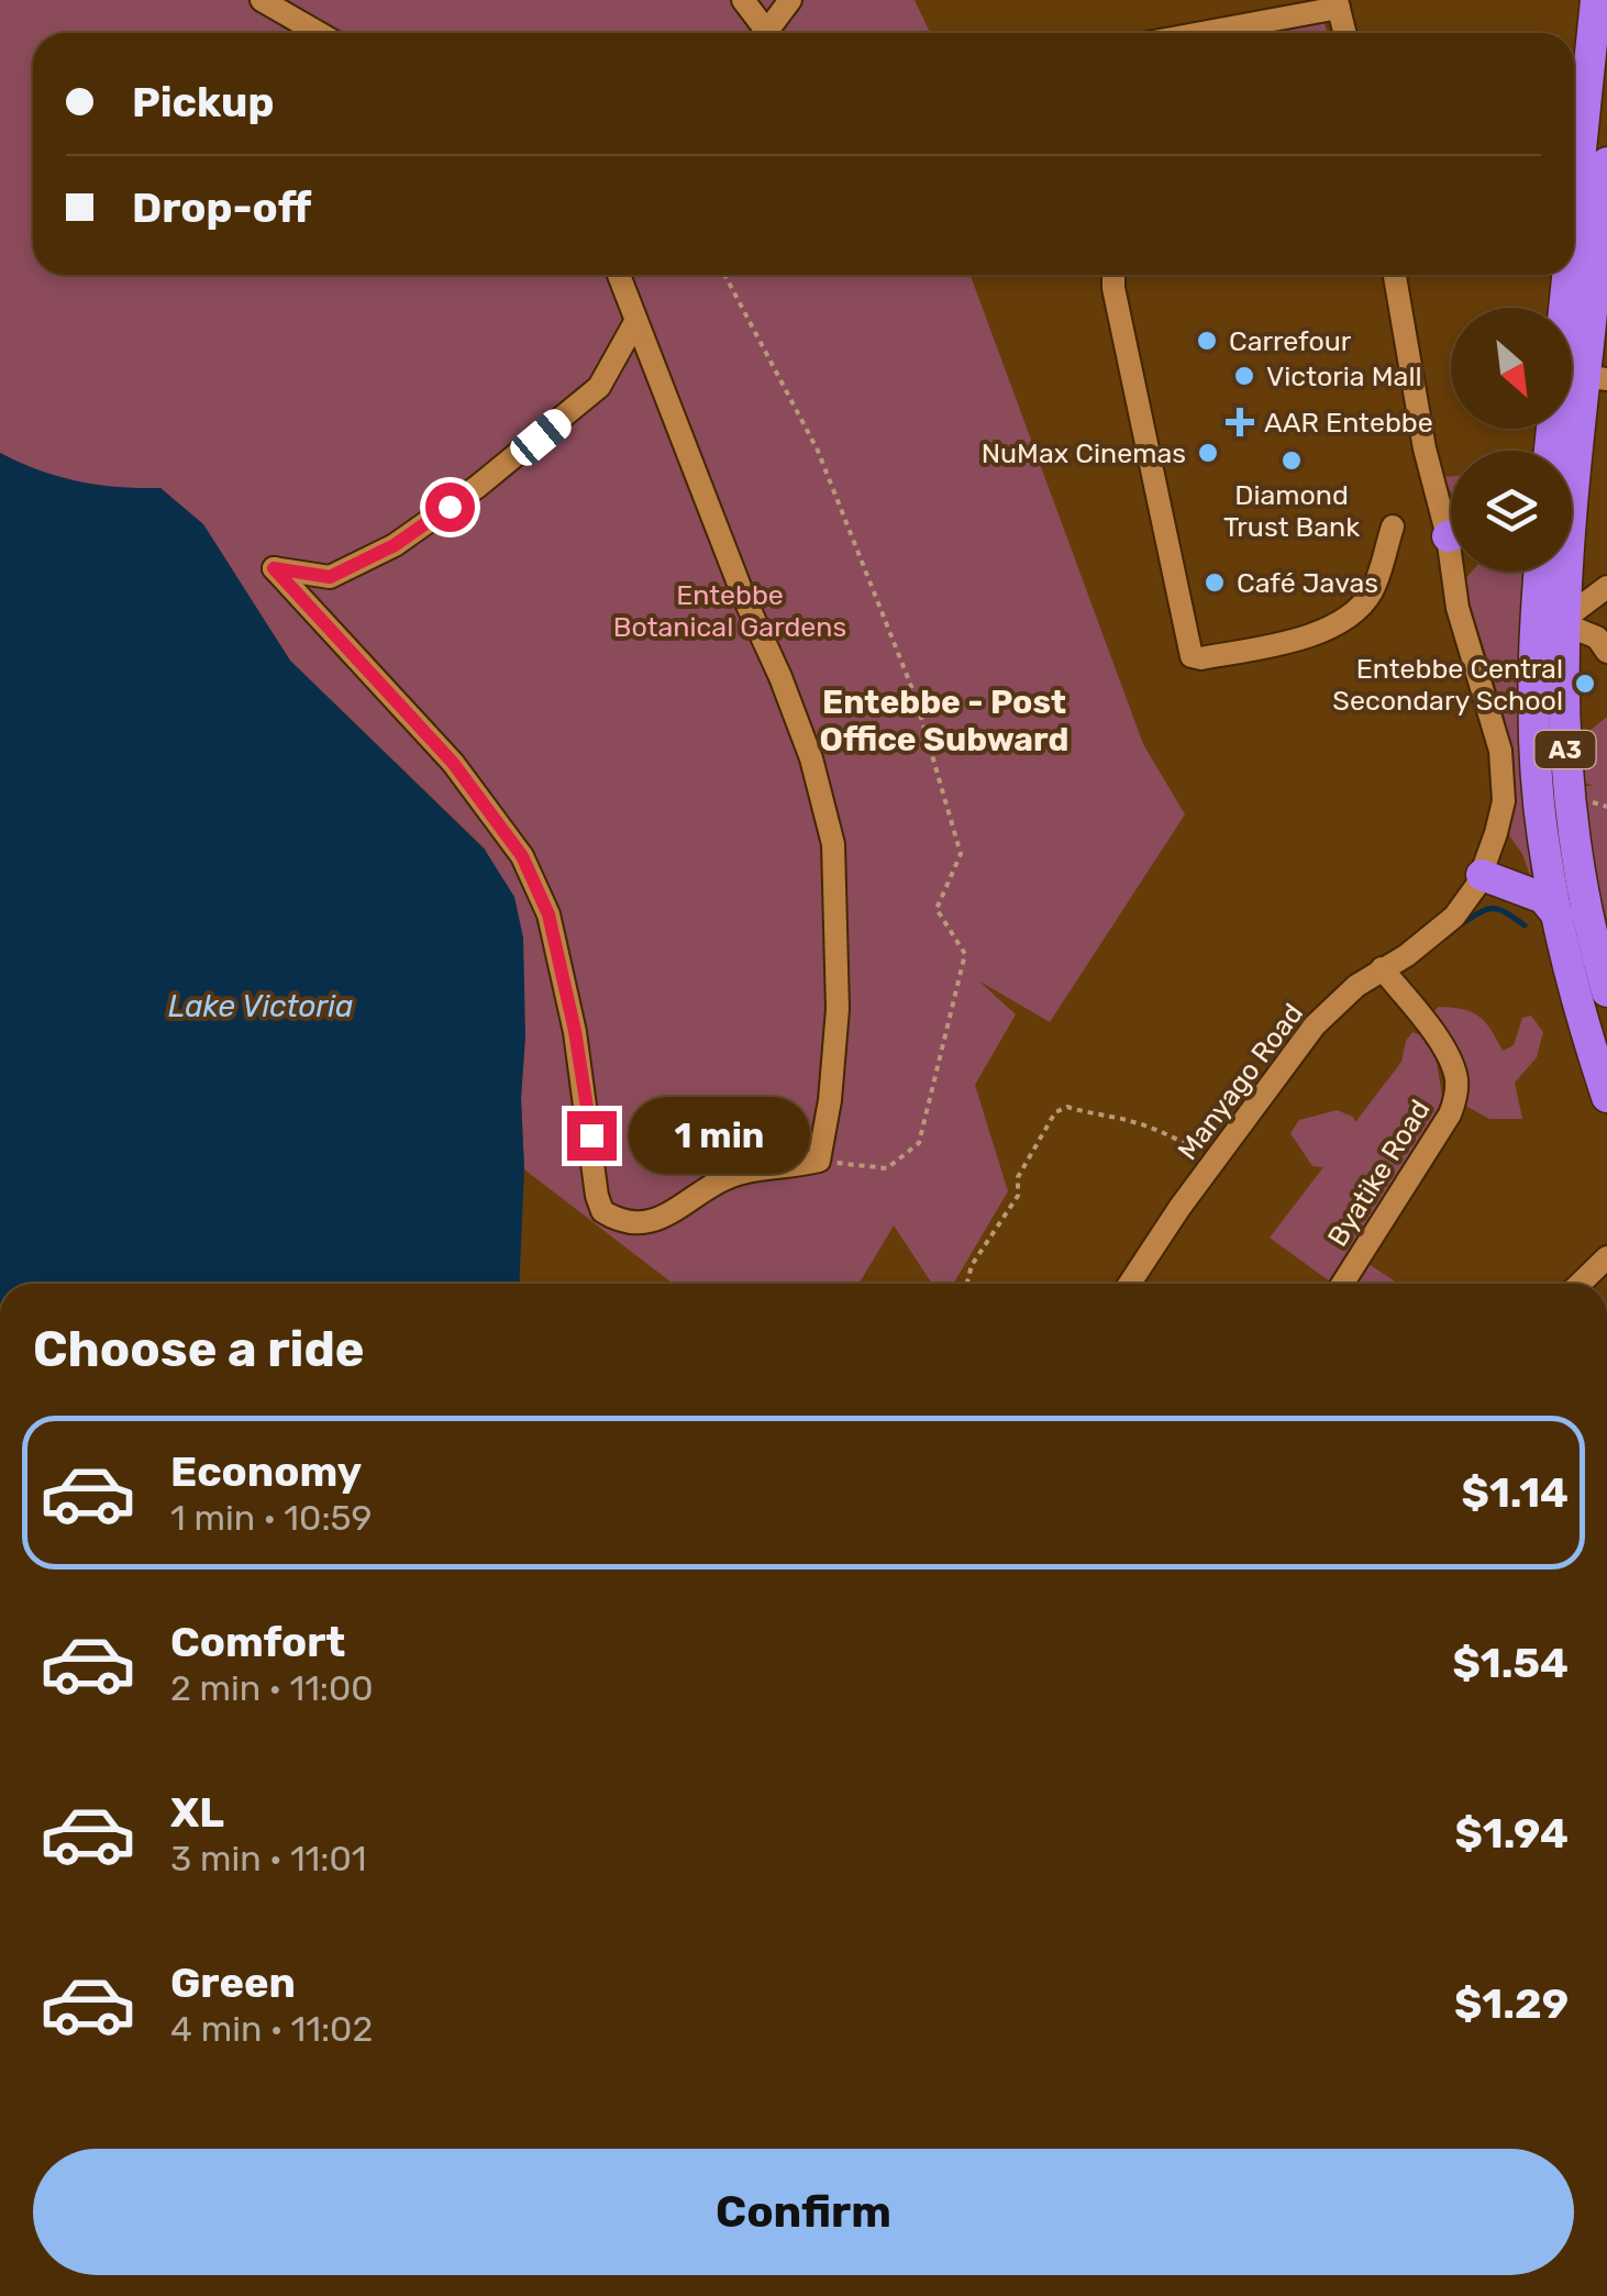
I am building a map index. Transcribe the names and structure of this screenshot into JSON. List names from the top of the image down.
{
  "streets": {
    "highway": ["A3"],
    "street": ["Manyago Road", "Byatike Road"]
  },
  "crossings": [
    ["Manyago Road", "Byatike Road"]
  ],
  "districts": ["Entebbe - Post Office Subward"],
  "water": ["Lake Victoria"],
  "parks": ["Entebbe Botanical Gardens"],
  "places": {
    "other": [
      "Carrefour",
      "Victoria Mall",
      "NuMax Cinemas",
      "Diamond Trust Bank",
      "Café Javas",
      "Entebbe Central Secondary School"
    ],
    "health": ["AAR Entebbe"]
  },
  "north": "bottom right",
  "page": {
    "banner": ["Pickup", "Drop-off"],
    "bubble": "1 min",
    "heading": "Choose a ride",
    "list": [
      {
        "name": "Economy",
        "note": "1 min · 10:59",
        "value": "$1.14"
      },
      {
        "name": "Comfort",
        "note": "2 min · 11:00",
        "value": "$1.54"
      },
      {
        "name": "XL",
        "note": "3 min · 11:01",
        "value": "$1.94"
      },
      {
        "name": "Green",
        "note": "4 min · 11:02",
        "value": "$1.29"
      }
    ],
    "buttons": "Confirm"
  }
}
